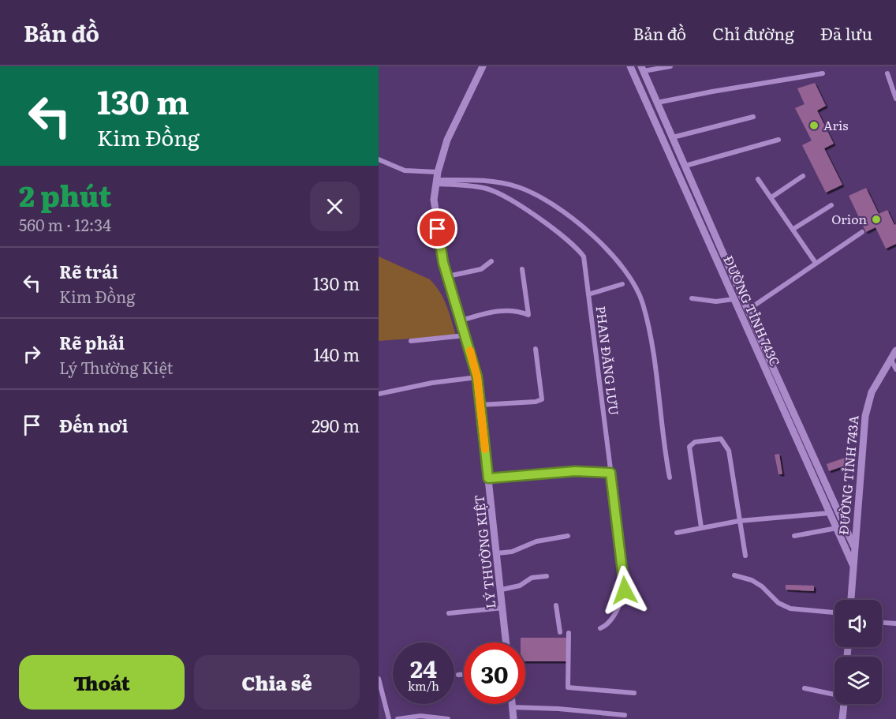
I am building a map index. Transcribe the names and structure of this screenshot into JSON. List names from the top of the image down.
{
  "streets": {
    "main road": ["ĐƯỜNG TỈNH 743C", "ĐƯỜNG TỈNH 743A", "LÝ THƯỜNG KIỆT"],
    "street": ["PHAN ĐĂNG LƯU"]
  },
  "crossings": [
    ["ĐƯỜNG TỈNH 743C", "ĐƯỜNG TỈNH 743A"],
    ["PHAN ĐĂNG LƯU", "LÝ THƯỜNG KIỆT"]
  ],
  "places": ["Aris", "Orion"],
  "page": {
    "header": "Bản đồ",
    "nav": ["Bản đồ", "Chỉ đường", "Đã lưu"],
    "turn": ["130 m", "Kim Đồng"],
    "heading": ["2 phút", "560 m · 12:34"],
    "list": [
      {
        "name": "Rẽ trái",
        "note": "Kim Đồng",
        "value": "130 m"
      },
      {
        "name": "Rẽ phải",
        "note": "Lý Thường Kiệt",
        "value": "140 m"
      },
      {
        "name": "Đến nơi",
        "value": "290 m"
      }
    ],
    "speed": "24 km/h",
    "limit": "30",
    "buttons": ["Thoát", "Chia sẻ"]
  }
}
